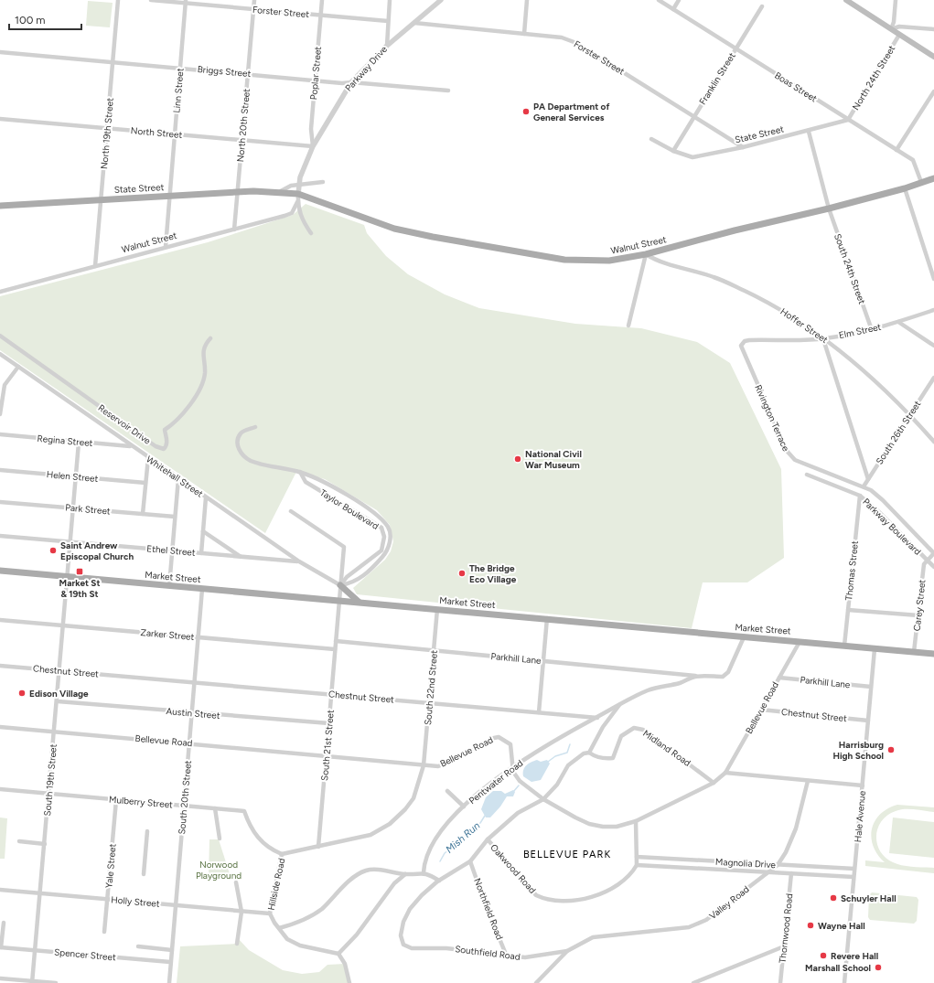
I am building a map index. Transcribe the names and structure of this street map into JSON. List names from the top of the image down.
{
  "streets": {
    "main road": ["State Street", "Walnut Street", "Market Street"],
    "street": [
      "Forster Street",
      "Parkway Drive",
      "Briggs Street",
      "Poplar Street",
      "North 24th Street",
      "Franklin Street",
      "Boas Street",
      "Linn Street",
      "North 20th Street",
      "North Street",
      "North 19th Street",
      "South 24th Street",
      "Hoffer Street",
      "Elm Street",
      "Rivington Terrace",
      "Reservoir Drive",
      "South 26th Street",
      "Regina Street",
      "Helen Street",
      "Whitehall Street",
      "Park Street",
      "Taylor Boulevard",
      "Parkway Boulevard",
      "Ethel Street",
      "Thomas Street",
      "Carey Street",
      "Zarker Street",
      "Parkhill Lane",
      "Chestnut Street",
      "South 22nd Street",
      "Bellevue Road",
      "Austin Street",
      "South 21st Street",
      "Midland Road",
      "South 19th Street",
      "Pentwater Road",
      "South 20th Street",
      "Mulberry Street",
      "Hale Avenue",
      "Magnolia Drive",
      "Yale Street",
      "Oakwood Road",
      "Hillside Road",
      "Holly Street",
      "Valley Road",
      "Northfield Road",
      "Thornwood Road",
      "Southfield Road",
      "Spencer Street"
    ]
  },
  "crossings": [
    ["Forster Street", "Parkway Drive"],
    ["Forster Street", "Poplar Street"],
    ["Forster Street", "Franklin Street"],
    ["Forster Street", "Linn Street"],
    ["Forster Street", "North 20th Street"],
    ["Forster Street", "State Street"],
    ["Parkway Drive", "Briggs Street"],
    ["Parkway Drive", "Poplar Street"],
    ["Parkway Drive", "North Street"],
    ["Parkway Drive", "State Street"],
    ["Parkway Drive", "Walnut Street"],
    ["Briggs Street", "Poplar Street"],
    ["Briggs Street", "Linn Street"],
    ["Briggs Street", "North 20th Street"],
    ["Briggs Street", "North 19th Street"],
    ["Poplar Street", "North Street"],
    ["North 24th Street", "Boas Street"],
    ["North 24th Street", "State Street"],
    ["Franklin Street", "Boas Street"],
    ["Franklin Street", "State Street"],
    ["Boas Street", "State Street"],
    ["Boas Street", "Walnut Street"],
    ["Linn Street", "North Street"],
    ["Linn Street", "State Street"],
    ["Linn Street", "Walnut Street"],
    ["North 20th Street", "North Street"],
    ["North 20th Street", "State Street"],
    ["North 20th Street", "Walnut Street"],
    ["North Street", "North 19th Street"],
    ["North 19th Street", "State Street"],
    ["North 19th Street", "Walnut Street"],
    ["State Street", "Walnut Street"],
    ["Walnut Street", "South 24th Street"],
    ["Walnut Street", "Hoffer Street"],
    ["South 24th Street", "Elm Street"],
    ["Hoffer Street", "Elm Street"],
    ["Hoffer Street", "South 26th Street"],
    ["Elm Street", "Rivington Terrace"],
    ["Rivington Terrace", "South 26th Street"],
    ["Rivington Terrace", "Parkway Boulevard"],
    ["South 26th Street", "Parkway Boulevard"],
    ["Regina Street", "Whitehall Street"],
    ["Whitehall Street", "Taylor Boulevard"],
    ["Whitehall Street", "Ethel Street"],
    ["Parkway Boulevard", "Thomas Street"],
    ["Parkway Boulevard", "Carey Street"],
    ["Thomas Street", "Market Street"],
    ["Market Street", "Carey Street"],
    ["Market Street", "South 22nd Street"],
    ["Market Street", "Bellevue Road"],
    ["Market Street", "South 21st Street"],
    ["Market Street", "South 19th Street"],
    ["Market Street", "South 20th Street"],
    ["Market Street", "Hale Avenue"],
    ["Zarker Street", "South 21st Street"],
    ["Zarker Street", "South 19th Street"],
    ["Zarker Street", "South 20th Street"],
    ["Parkhill Lane", "South 22nd Street"],
    ["Parkhill Lane", "Bellevue Road"],
    ["Parkhill Lane", "South 21st Street"],
    ["Parkhill Lane", "Hale Avenue"],
    ["Chestnut Street", "South 22nd Street"],
    ["Chestnut Street", "Bellevue Road"],
    ["Chestnut Street", "South 21st Street"],
    ["Chestnut Street", "South 19th Street"],
    ["Chestnut Street", "Pentwater Road"],
    ["Chestnut Street", "South 20th Street"],
    ["Chestnut Street", "Hale Avenue"],
    ["South 22nd Street", "Bellevue Road"],
    ["South 22nd Street", "Hillside Road"],
    ["Bellevue Road", "South 21st Street"],
    ["Bellevue Road", "Midland Road"],
    ["Bellevue Road", "South 19th Street"],
    ["Bellevue Road", "Pentwater Road"],
    ["Bellevue Road", "South 20th Street"],
    ["Bellevue Road", "Hillside Road"],
    ["Austin Street", "South 21st Street"],
    ["Austin Street", "South 19th Street"],
    ["Austin Street", "South 20th Street"],
    ["South 21st Street", "Hillside Road"],
    ["South 19th Street", "Mulberry Street"],
    ["South 19th Street", "Holly Street"],
    ["South 19th Street", "Spencer Street"],
    ["South 20th Street", "Mulberry Street"],
    ["South 20th Street", "Holly Street"],
    ["South 20th Street", "Spencer Street"],
    ["Mulberry Street", "Yale Street"],
    ["Mulberry Street", "Hillside Road"],
    ["Hale Avenue", "Magnolia Drive"],
    ["Magnolia Drive", "Oakwood Road"],
    ["Magnolia Drive", "Valley Road"],
    ["Magnolia Drive", "Thornwood Road"],
    ["Yale Street", "Holly Street"],
    ["Hillside Road", "Holly Street"],
    ["Valley Road", "Southfield Road"],
    ["Northfield Road", "Southfield Road"]
  ],
  "districts": ["BELLEVUE PARK"],
  "water": ["Mish Run"],
  "parks": ["Norwood Playground"],
  "places": {
    "other": [
      "PA Department of General Services",
      "National Civil War Museum",
      "Saint Andrew Episcopal Church",
      "The Bridge Eco Village",
      "Edison Village",
      "Harrisburg High School",
      "Schuyler Hall",
      "Wayne Hall",
      "Revere Hall",
      "Marshall School"
    ],
    "transit": ["Market St & 19th St"]
  },
  "scale_bar": "100 m"
}
